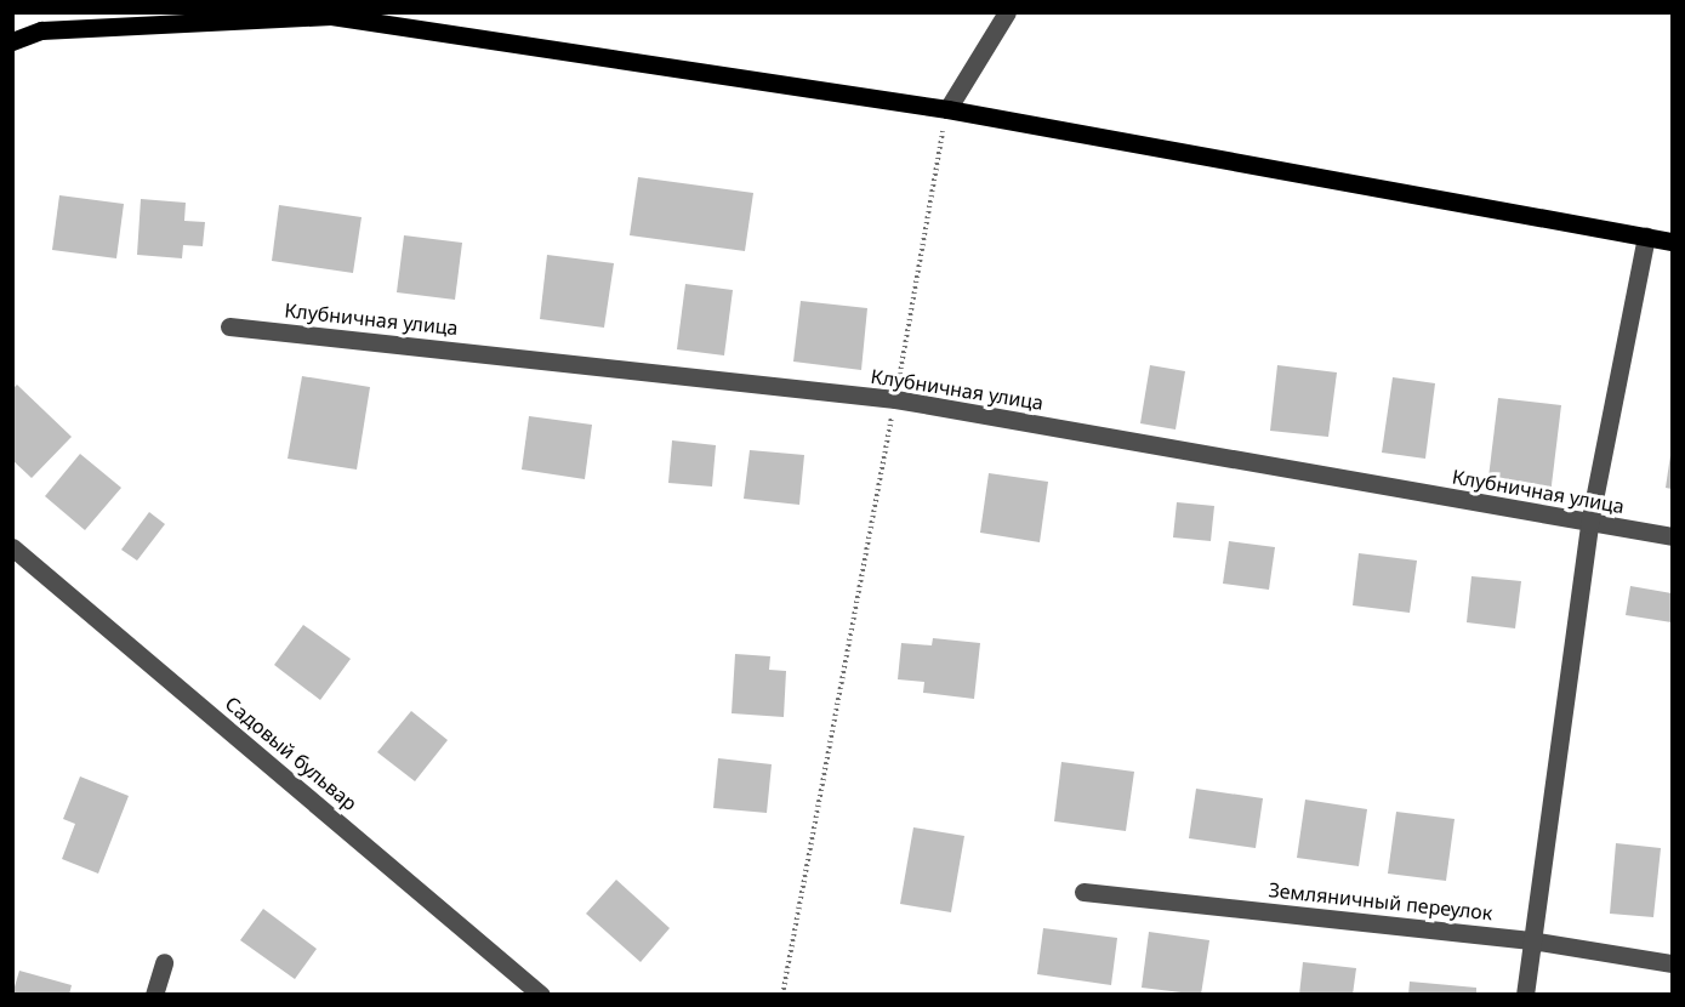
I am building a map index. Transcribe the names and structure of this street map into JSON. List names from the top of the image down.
{
  "streets": {
    "street": ["Клубничная улица", "Садовый бульвар", "Земляничный переулок"]
  }
}
